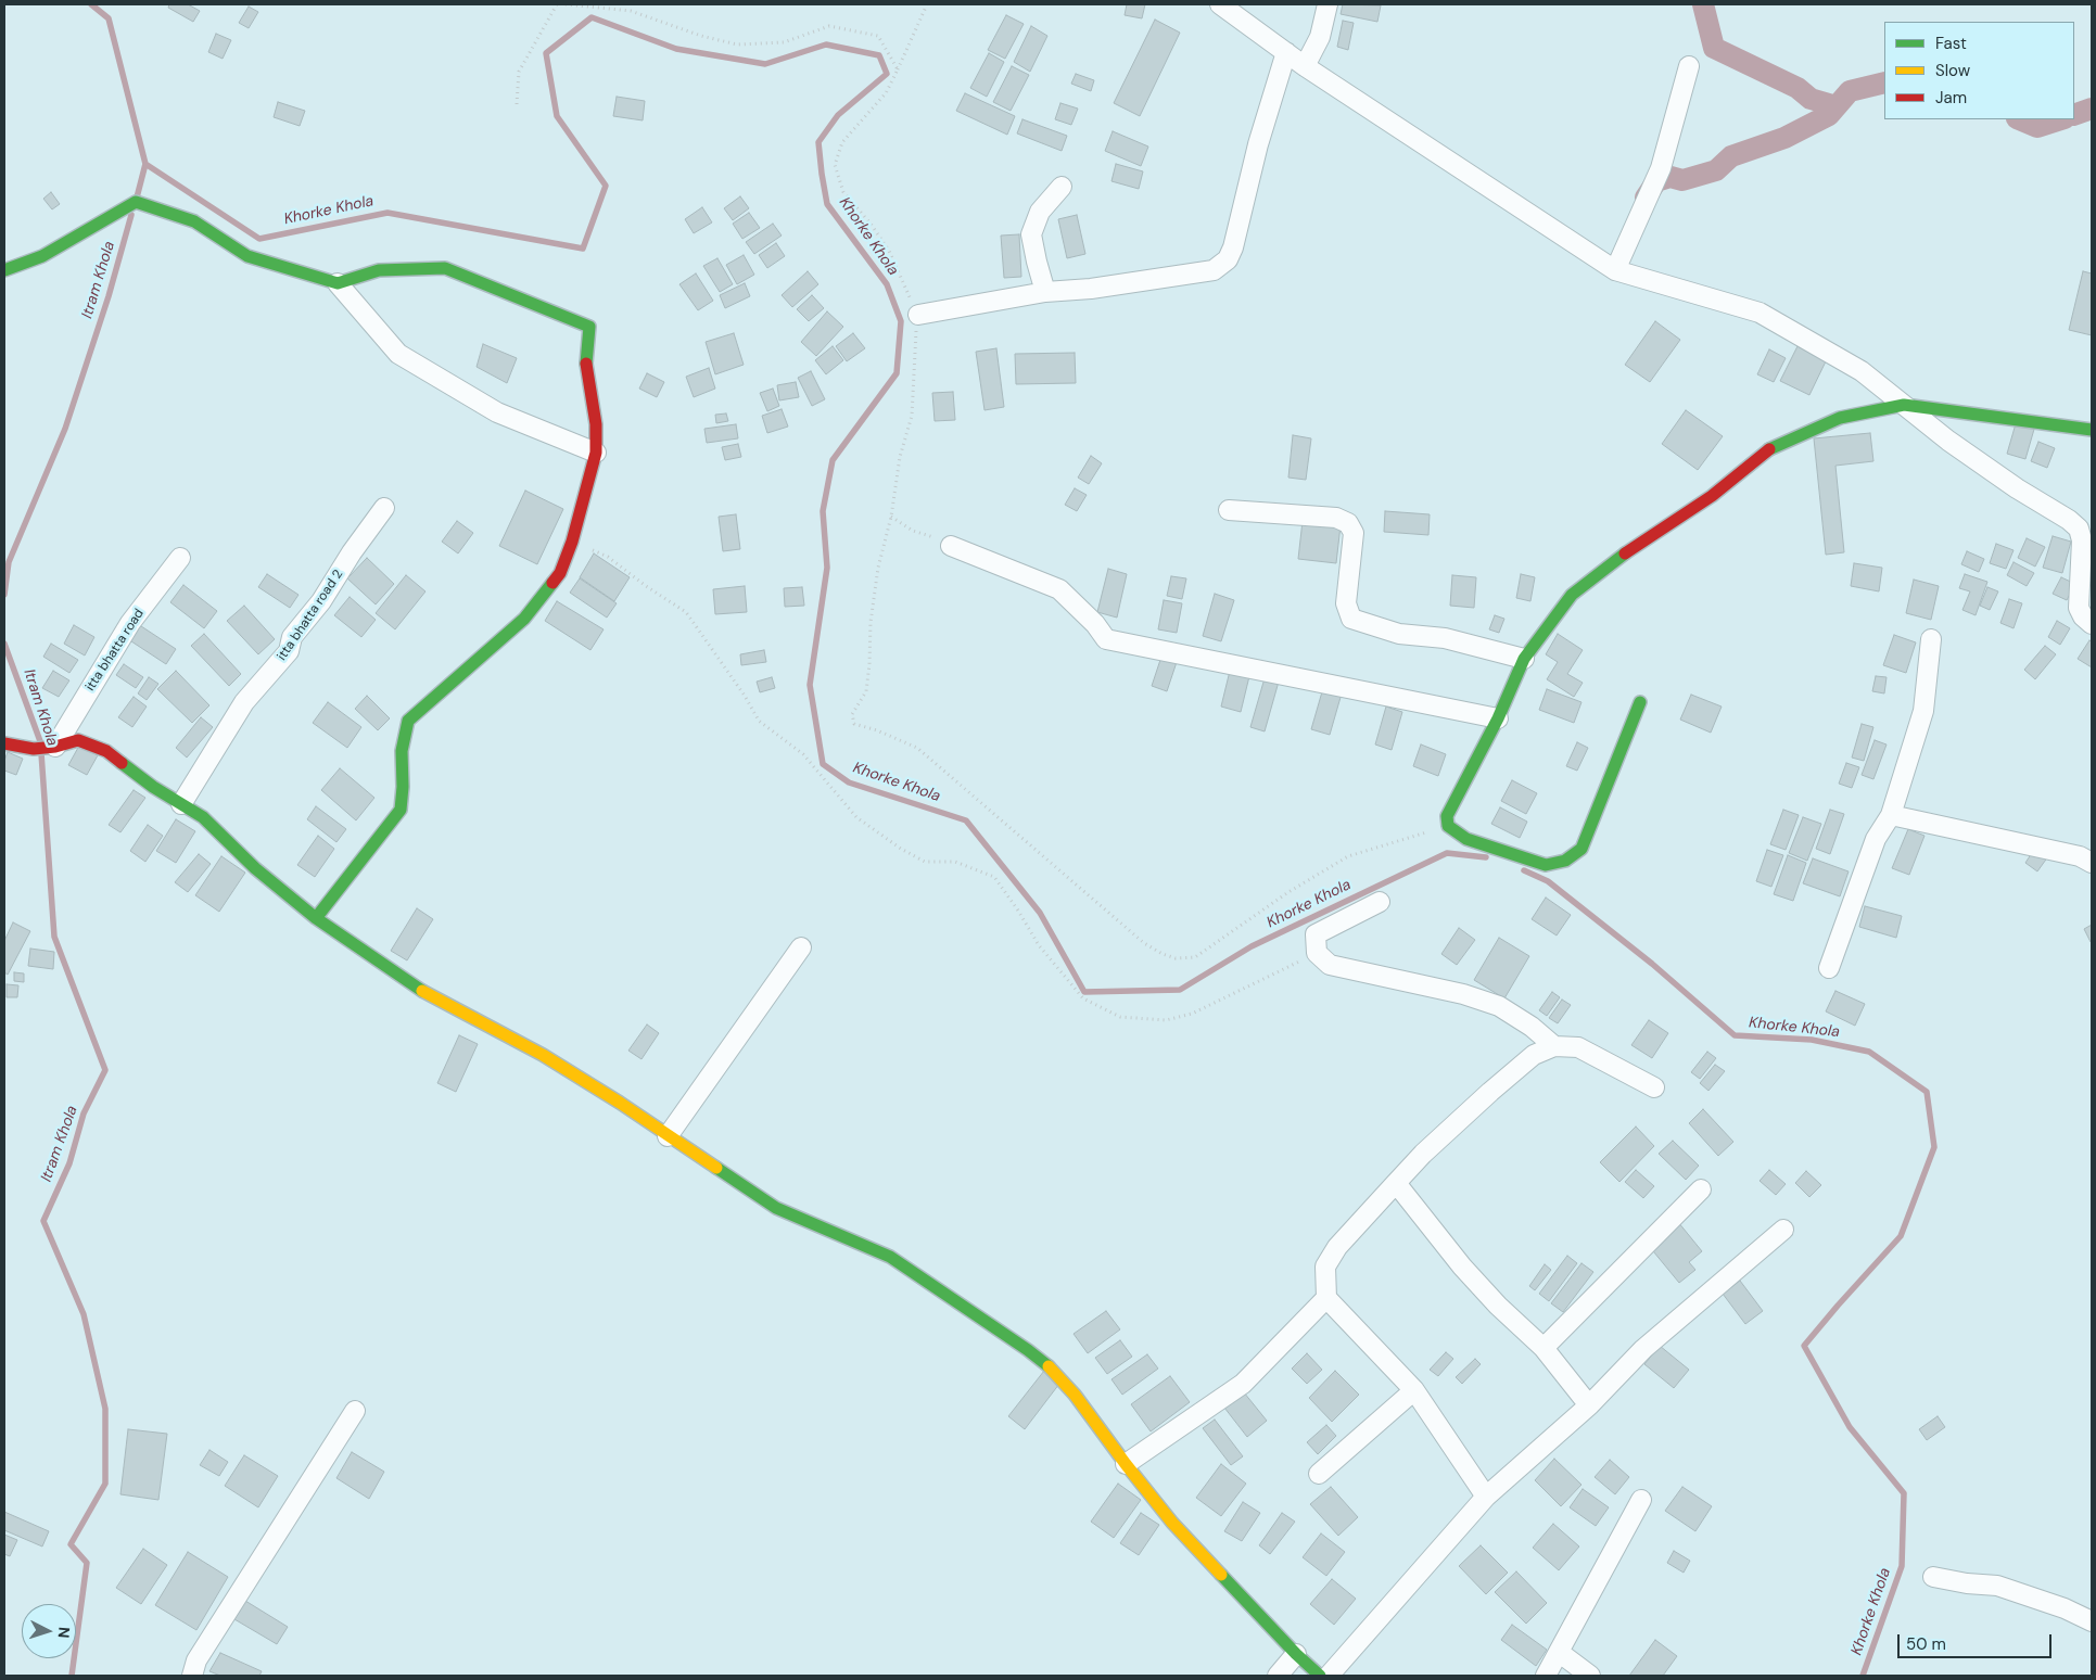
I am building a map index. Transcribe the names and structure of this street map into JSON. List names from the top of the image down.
{
  "streets": {
    "street": ["itta bhatta road 2", "itta bhatta road"]
  },
  "water": ["Khorke Khola", "Itram Khola"],
  "legend": ["Fast", "Slow", "Jam"],
  "scale_bar": "50 m",
  "north": "right"
}
